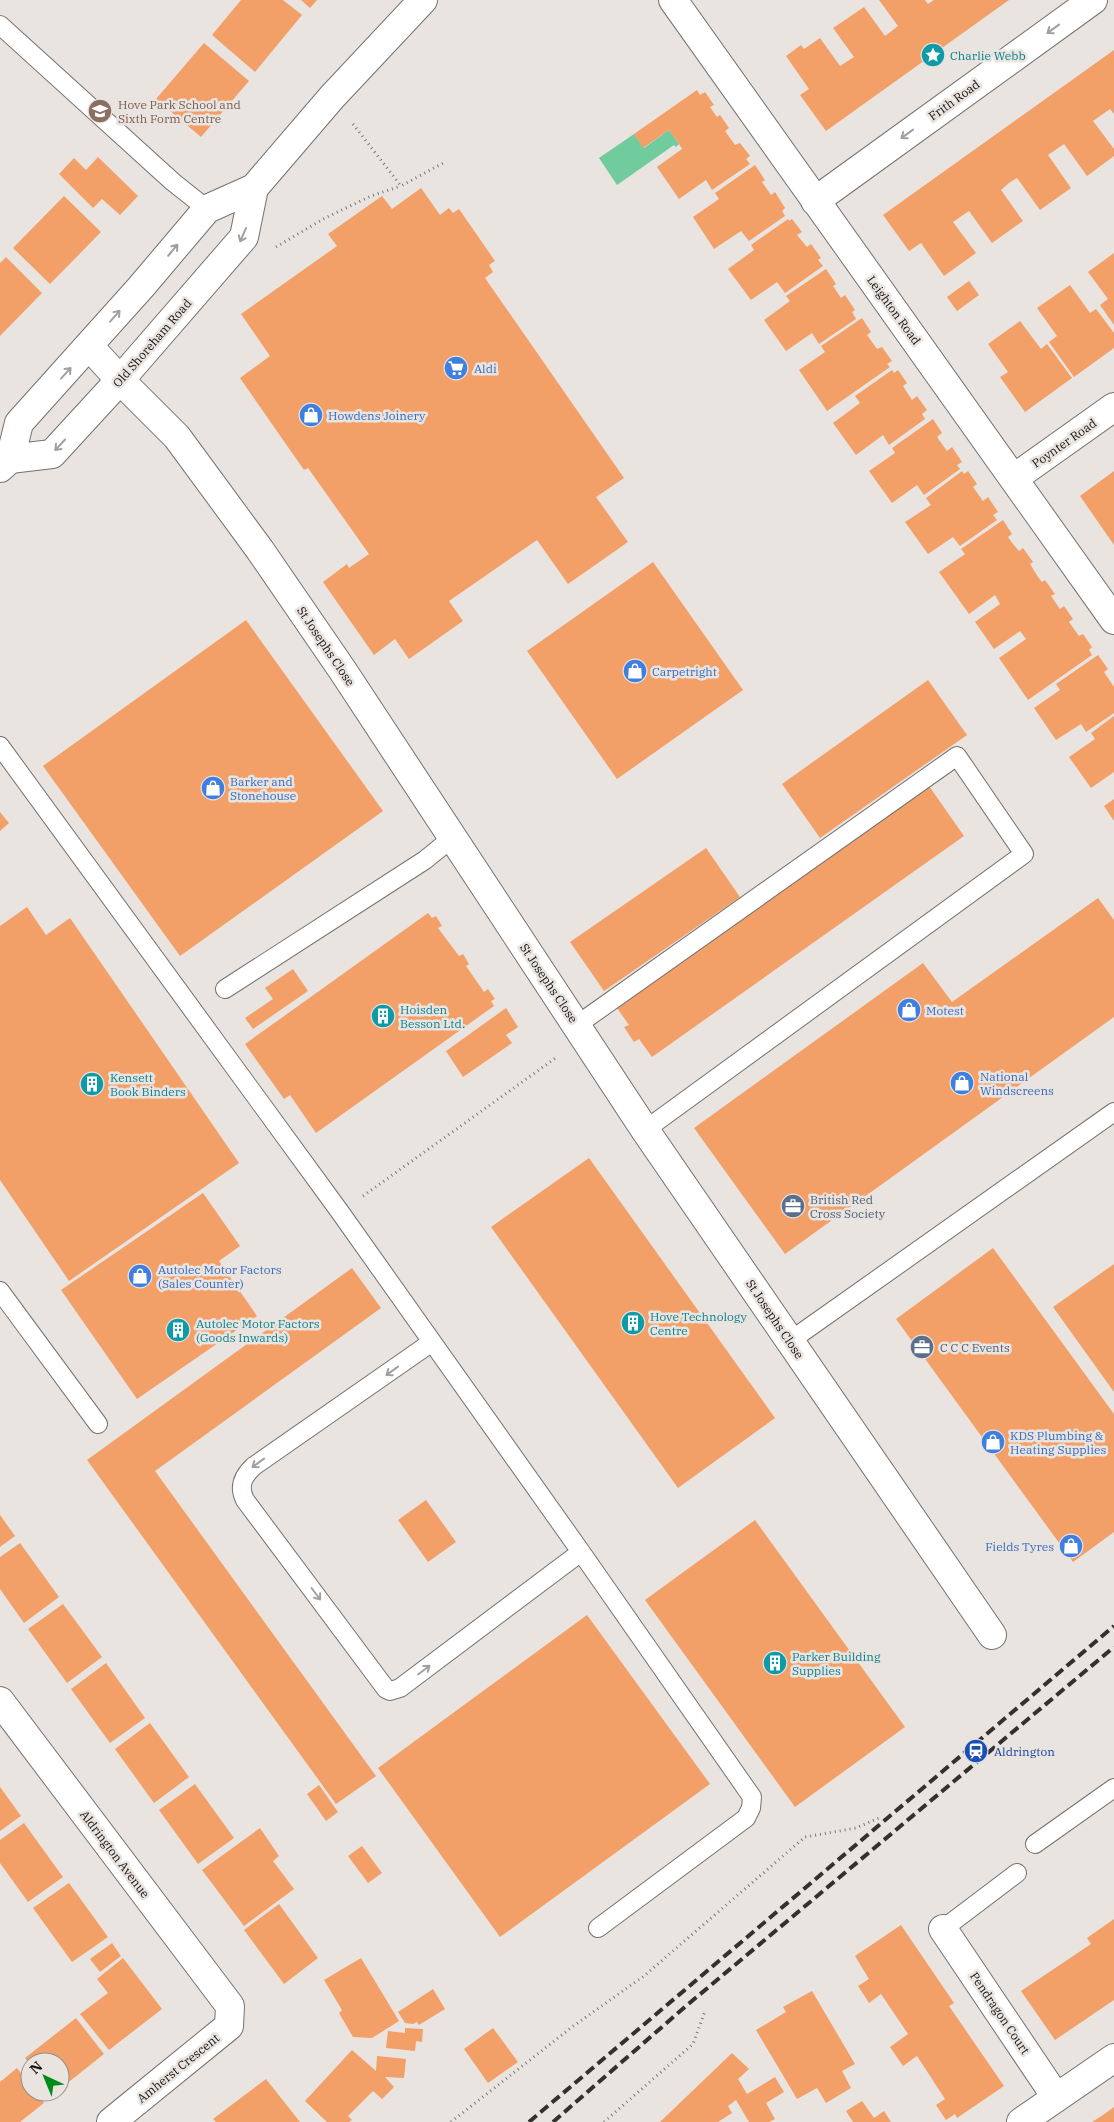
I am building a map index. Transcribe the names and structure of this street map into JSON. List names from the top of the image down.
{
  "streets": {
    "street": [
      "Frith Road",
      "Leighton Road",
      "Old Shoreham Road",
      "Poynter Road",
      "St Josephs Close",
      "Aldrington Avenue",
      "Pendragon Court",
      "Amherst Crescent"
    ]
  },
  "crossings": [
    ["Frith Road", "Leighton Road"],
    ["Leighton Road", "Poynter Road"],
    ["Old Shoreham Road", "St Josephs Close"],
    ["Aldrington Avenue", "Amherst Crescent"]
  ],
  "one_way": ["Frith Road"],
  "places": {
    "place": ["Charlie Webb"],
    "school or university": ["Hove Park School and Sixth Form Centre"],
    "supermarket": ["Aldi"],
    "shop": [
      "Howdens Joinery",
      "Carpetright",
      "Barker and Stonehouse",
      "Motest",
      "National Windscreens",
      "Autolec Motor Factors (Sales Counter)",
      "KDS Plumbing & Heating Supplies",
      "Fields Tyres"
    ],
    "building": [
      "Hoisden Besson Ltd.",
      "Kensett Book Binders",
      "Hove Technology Centre",
      "Autolec Motor Factors (Goods Inwards)",
      "Parker Building Supplies"
    ],
    "office": ["British Red Cross Society", "C C C Events"],
    "station": ["Aldrington"]
  },
  "north": "top left"
}
